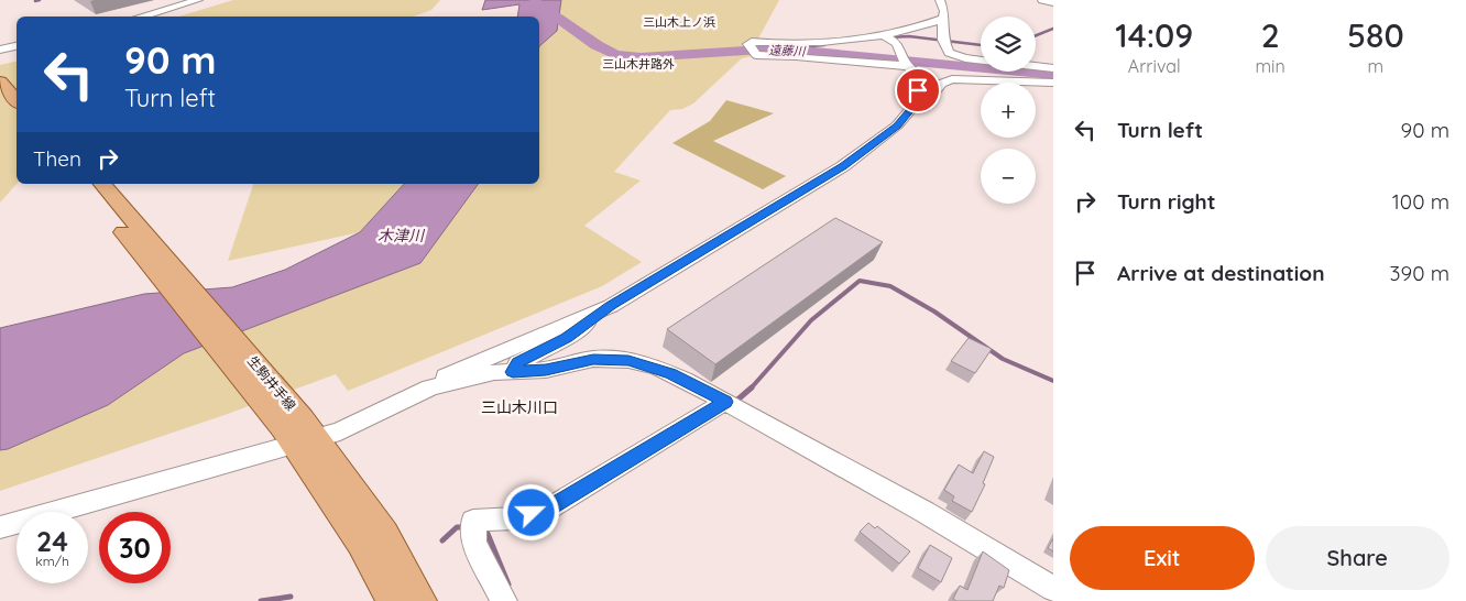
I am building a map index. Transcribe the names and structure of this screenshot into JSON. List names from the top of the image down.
{
  "streets": {
    "main road": ["生駒井手線"]
  },
  "districts": ["三山木上ノ浜", "三山木井路外", "三山木川口"],
  "water": ["遠藤川", "木津川"],
  "page": {
    "eta": [
      "14:09",
      "Arrival",
      "2",
      "min",
      "580",
      "m"
    ],
    "map_buttons": ["+", "−"],
    "turn": ["90 m", "Turn left"],
    "list": [
      {
        "name": "Turn left",
        "value": "90 m"
      },
      {
        "name": "Turn right",
        "value": "100 m"
      },
      {
        "name": "Arrive at destination",
        "value": "390 m"
      }
    ],
    "then": "Then",
    "speed": "24 km/h",
    "limit": "30",
    "buttons": ["Exit", "Share"]
  }
}
